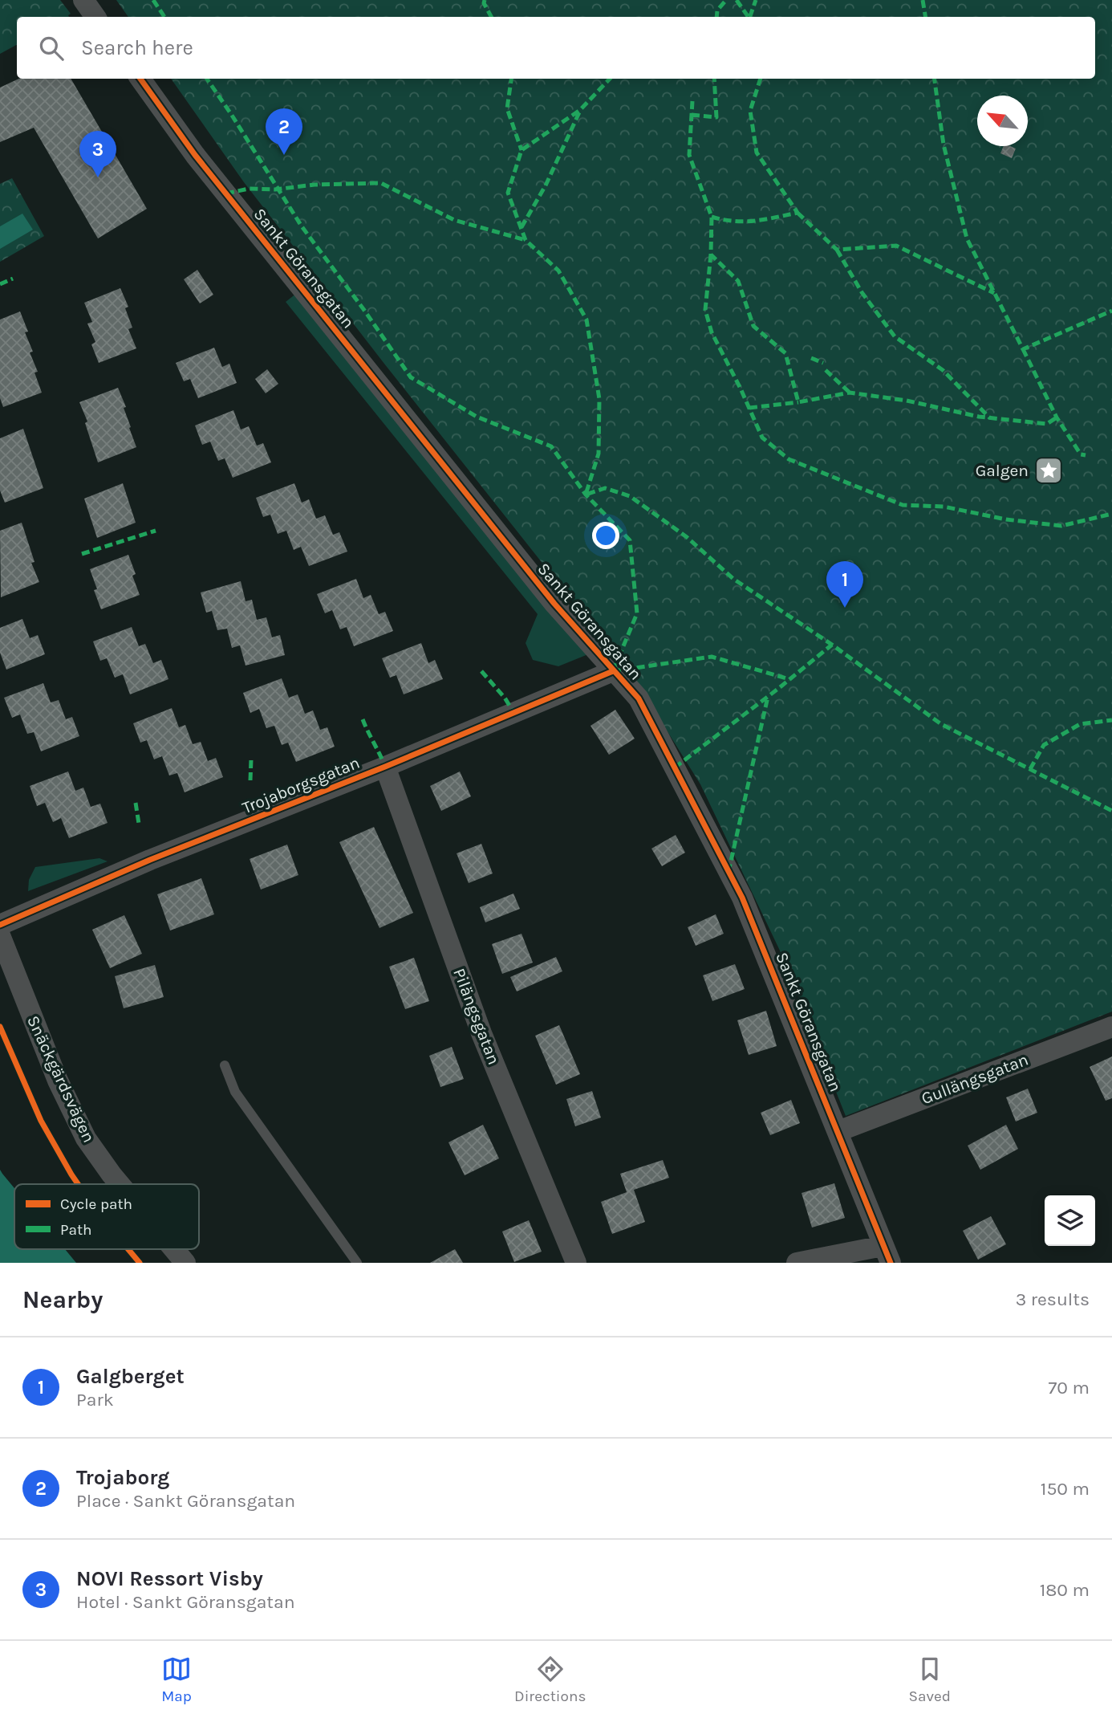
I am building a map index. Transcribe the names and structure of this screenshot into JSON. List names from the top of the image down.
{
  "streets": {
    "street": [
      "Sankt Göransgatan",
      "Trojaborgsgatan",
      "Pilängsgatan",
      "Snäckgärdsvägen",
      "Gullängsgatan"
    ]
  },
  "crossings": [
    ["Sankt Göransgatan", "Trojaborgsgatan"],
    ["Sankt Göransgatan", "Gullängsgatan"],
    ["Trojaborgsgatan", "Pilängsgatan"]
  ],
  "places": {
    "place": ["Galgen"]
  },
  "legend": ["Cycle path", "Path"],
  "north": "top left",
  "page": {
    "search": "Search here",
    "pins": ["2", "3", "1"],
    "heading": ["Nearby", "3 results"],
    "list": [
      {
        "mark": "1",
        "name": "Galgberget",
        "note": "Park",
        "value": "70 m"
      },
      {
        "mark": "2",
        "name": "Trojaborg",
        "note": "Place · Sankt Göransgatan",
        "value": "150 m"
      },
      {
        "mark": "3",
        "name": "NOVI Ressort Visby",
        "note": "Hotel · Sankt Göransgatan",
        "value": "180 m"
      }
    ],
    "nav": ["Map", "Directions", "Saved"]
  }
}
